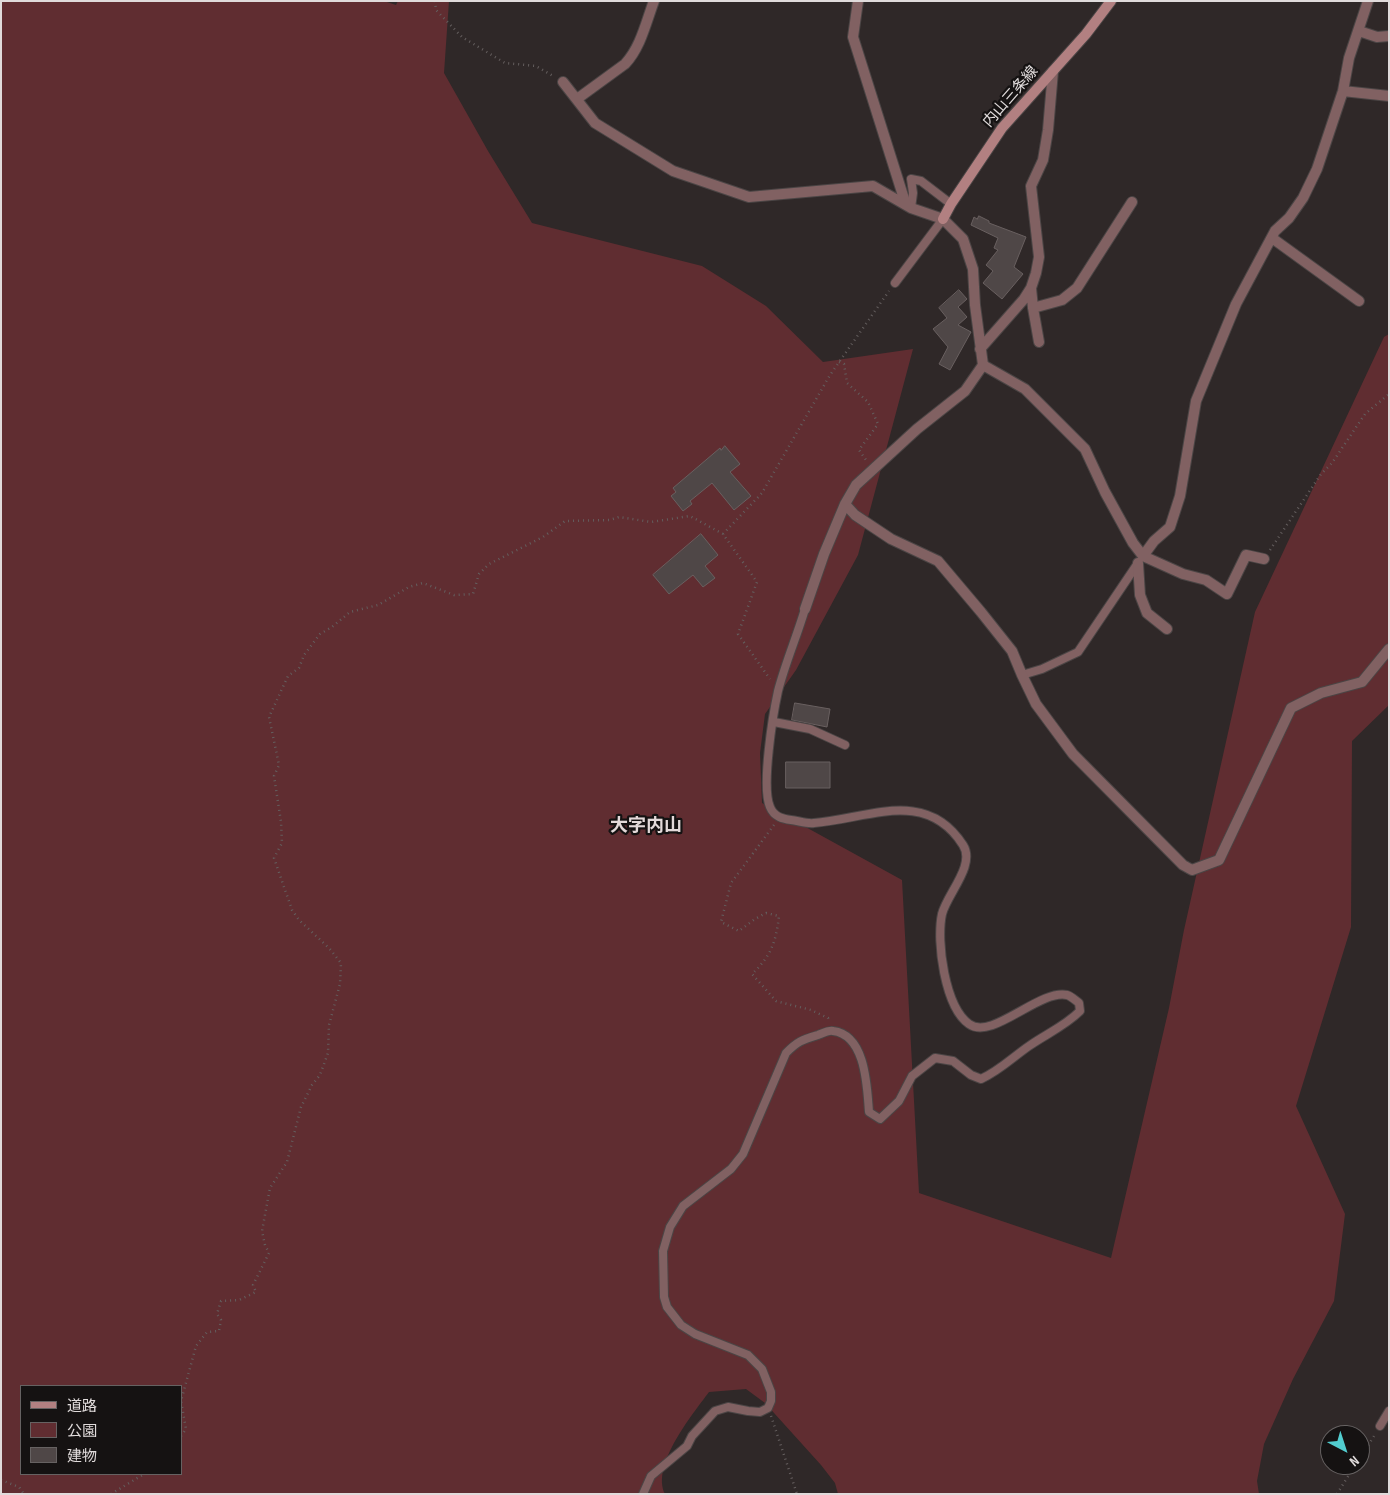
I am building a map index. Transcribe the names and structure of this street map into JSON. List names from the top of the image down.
{
  "streets": {
    "main road": ["内山三条線"]
  },
  "districts": ["大字内山"],
  "legend": ["道路", "公園", "建物"],
  "north": "bottom right"
}
